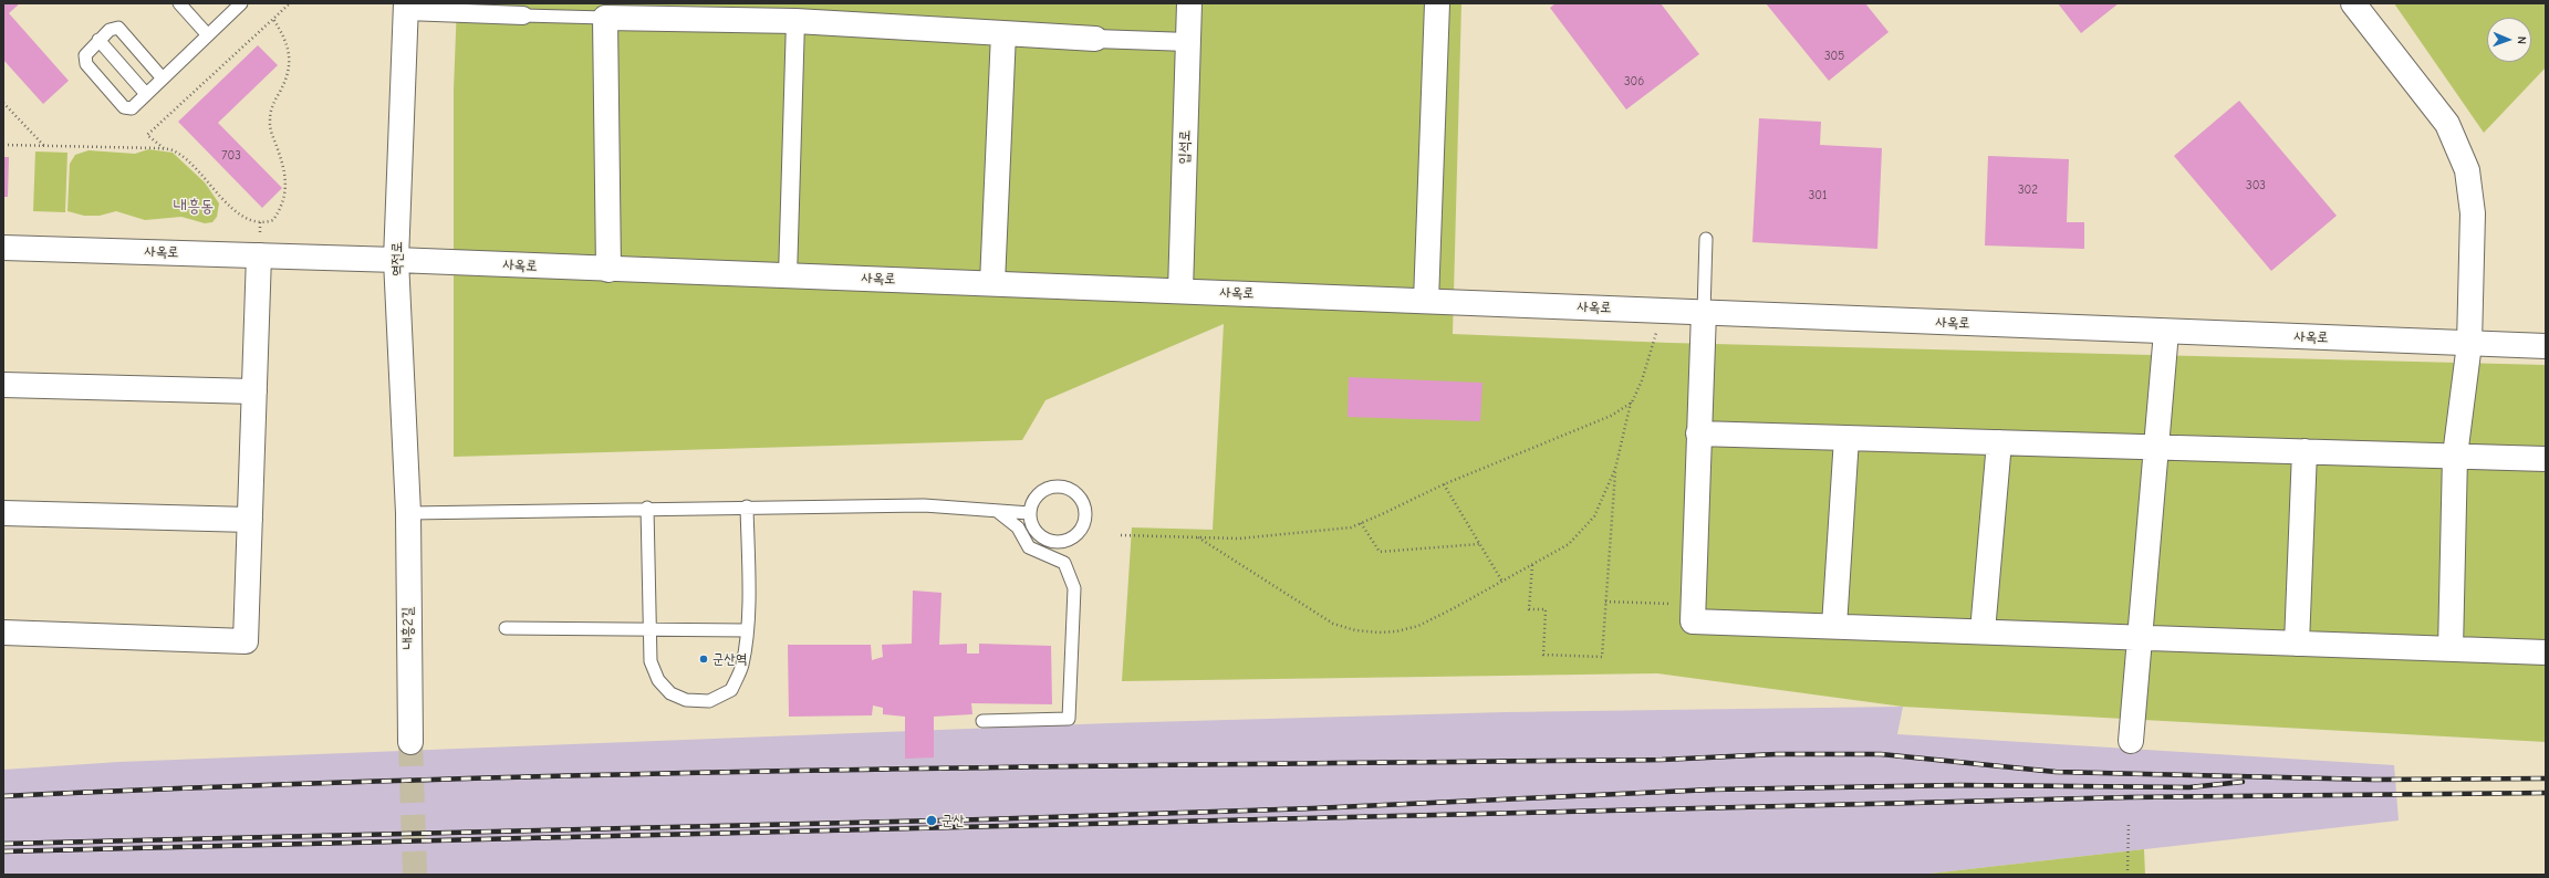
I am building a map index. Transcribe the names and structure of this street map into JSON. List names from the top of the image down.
{
  "streets": {
    "street": [
      "입석로",
      "사옥로",
      "역전로",
      "내흥2길"
    ]
  },
  "crossings": [
    ["입석로", "사옥로"],
    ["사옥로", "역전로"],
    ["역전로", "내흥2길"]
  ],
  "districts": ["내흥동"],
  "places": ["군산역", "군산"],
  "house_numbers": [
    "305",
    "306",
    "703",
    "303",
    "302",
    "301"
  ],
  "north": "right"
}
